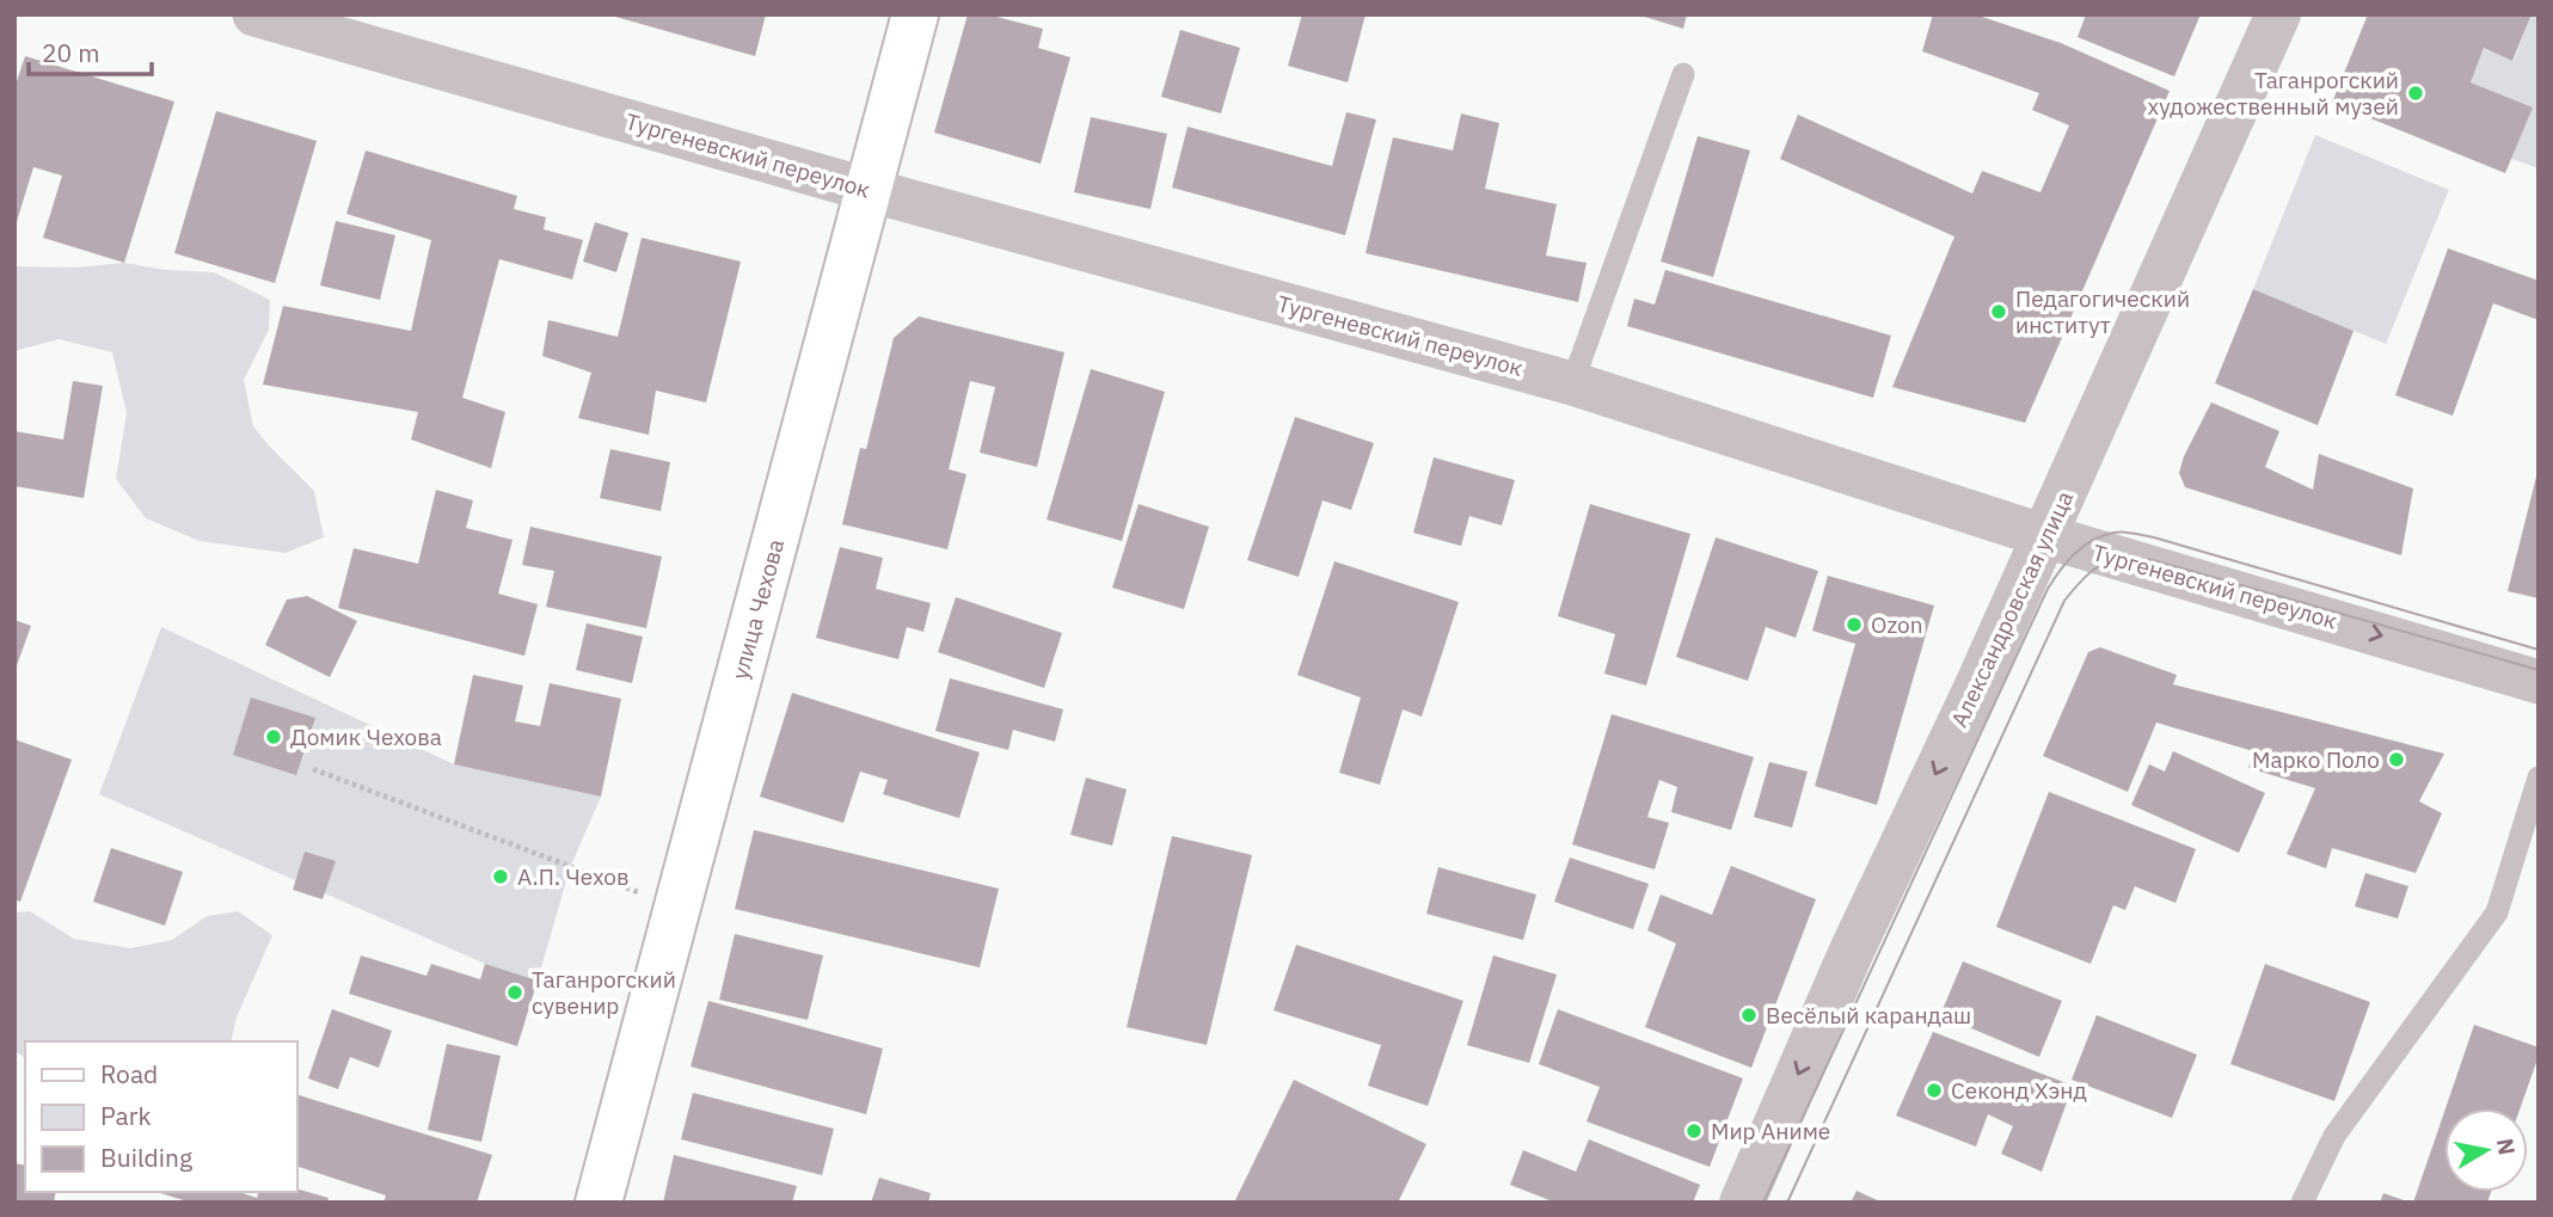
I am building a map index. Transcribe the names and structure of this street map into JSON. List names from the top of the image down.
{
  "streets": {
    "main road": ["улица Чехова"],
    "street": ["Тургеневский переулок", "Александровская улица"]
  },
  "crossings": [
    ["Тургеневский переулок", "улица Чехова"],
    ["Тургеневский переулок", "Александровская улица"]
  ],
  "one_way": ["Александровская улица"],
  "places": [
    "Таганрогский художественный музей",
    "Педагогический институт",
    "Ozon",
    "Домик Чехова",
    "Марко Поло",
    "А.П. Чехов",
    "Таганрогский сувенир",
    "Весёлый карандаш",
    "Секонд Хэнд",
    "Мир Аниме"
  ],
  "legend": ["Road", "Park", "Building"],
  "scale_bar": "20 m",
  "north": "right"
}
